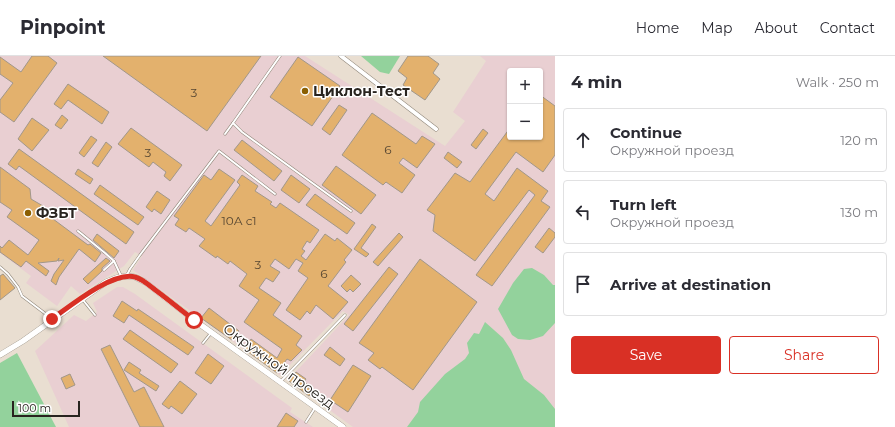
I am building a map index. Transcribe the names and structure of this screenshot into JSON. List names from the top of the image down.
{
  "streets": {
    "street": ["Окружной проезд"]
  },
  "places": ["Циклон-Тест", "ФЗБТ"],
  "house_numbers": [
    "3",
    "6",
    "3",
    "10А с1",
    "3",
    "6"
  ],
  "scale_bar": "100 m",
  "page": {
    "header": "Pinpoint",
    "nav": [
      "Home",
      "Map",
      "About",
      "Contact"
    ],
    "heading": ["4 min", "Walk · 250 m"],
    "map_buttons": ["+", "−"],
    "list": [
      ["Continue", "Окружной проезд", "120 m"],
      ["Turn left", "Окружной проезд", "130 m"],
      "Arrive at destination"
    ],
    "buttons": ["Save", "Share"],
    "scale": "100 m"
  }
}
